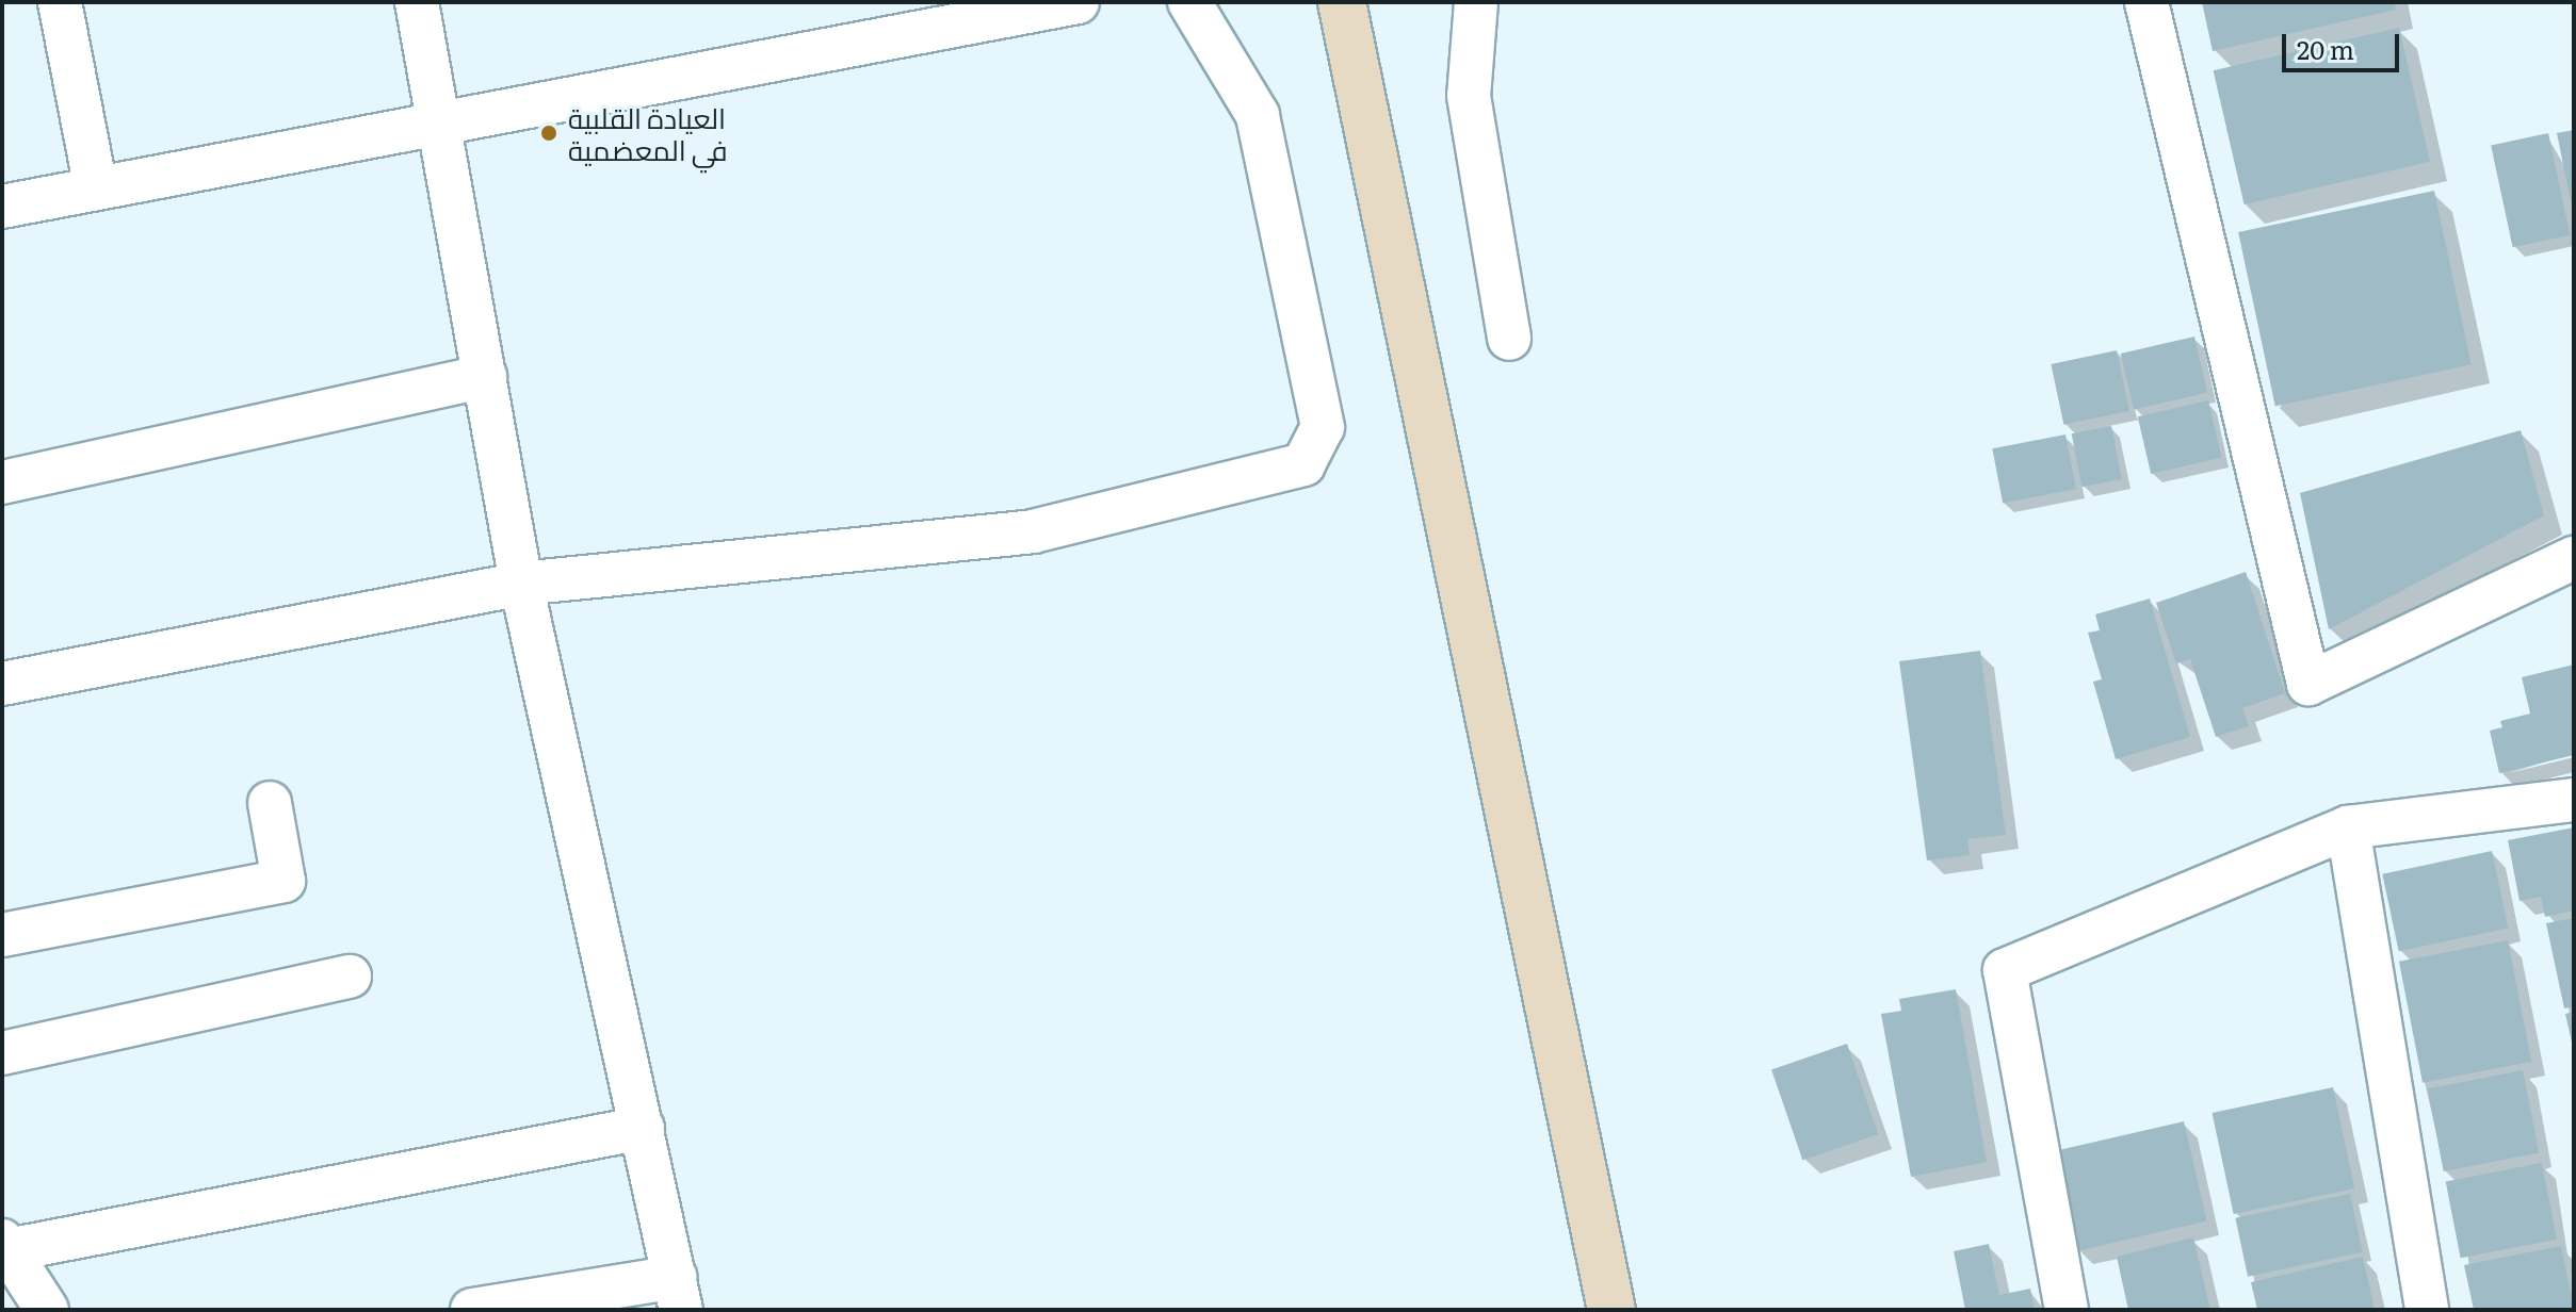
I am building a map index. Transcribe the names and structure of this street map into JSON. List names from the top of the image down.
{
  "places": ["العيادة القلبية في المعضمية"],
  "scale_bar": "20 m"
}
